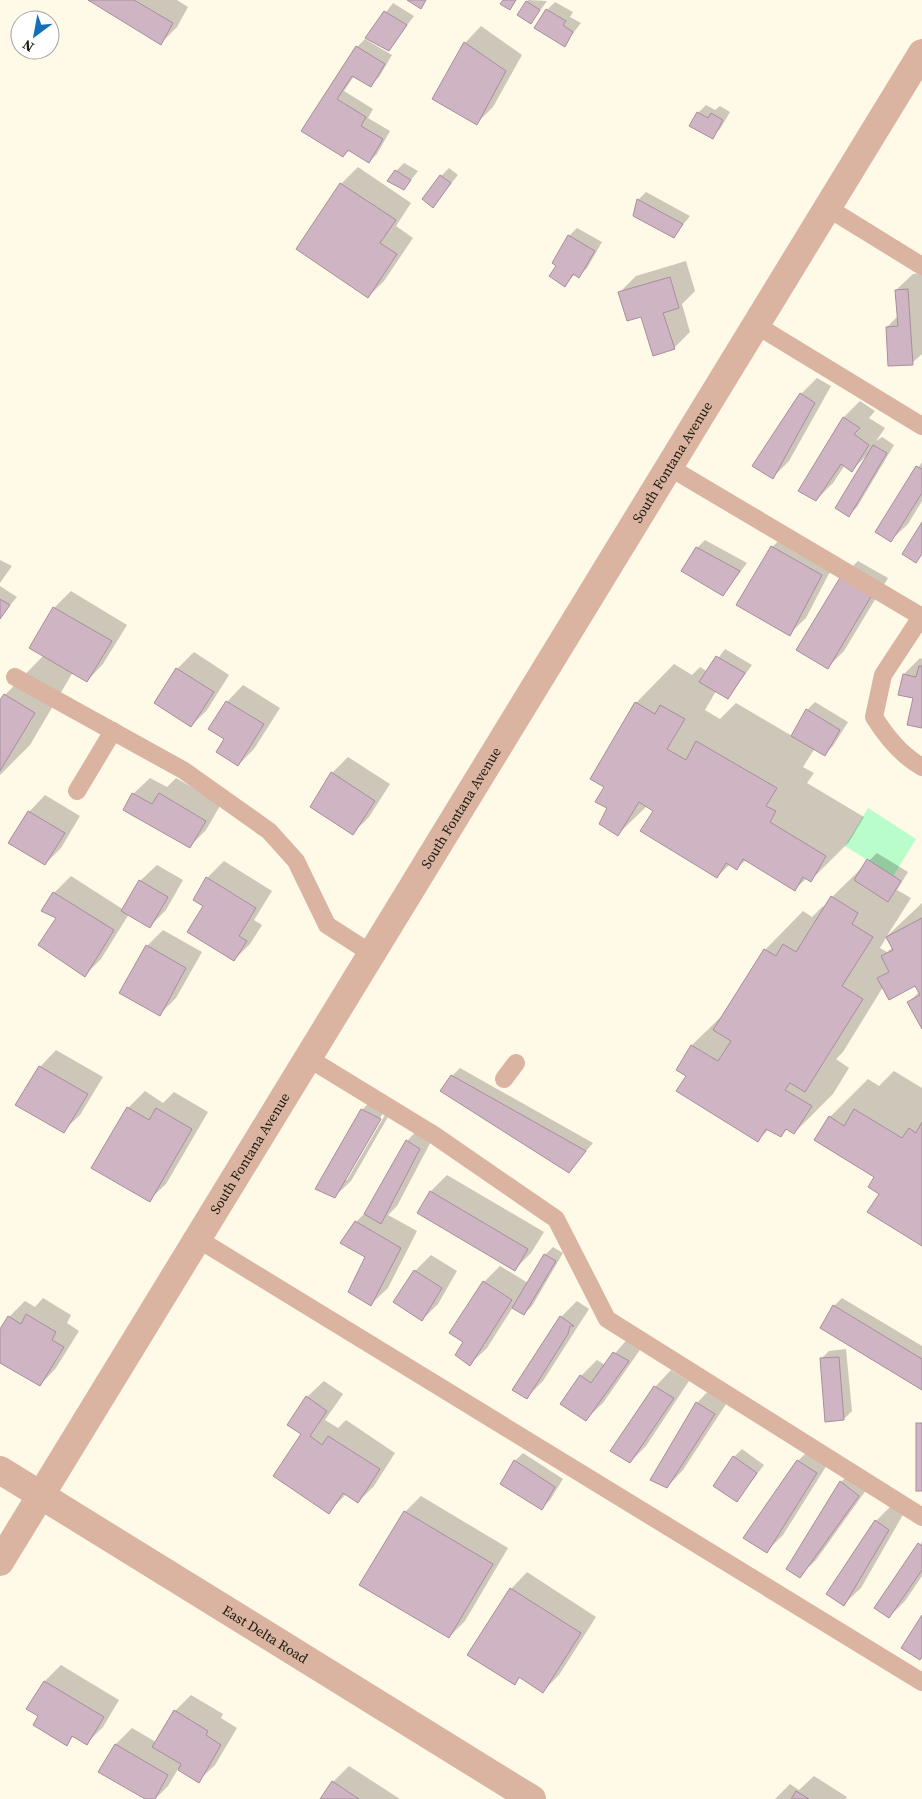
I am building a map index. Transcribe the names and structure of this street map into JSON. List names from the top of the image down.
{
  "streets": {
    "street": ["South Fontana Avenue", "East Delta Road"]
  },
  "crossings": [
    ["South Fontana Avenue", "East Delta Road"]
  ],
  "north": "bottom left"
}
